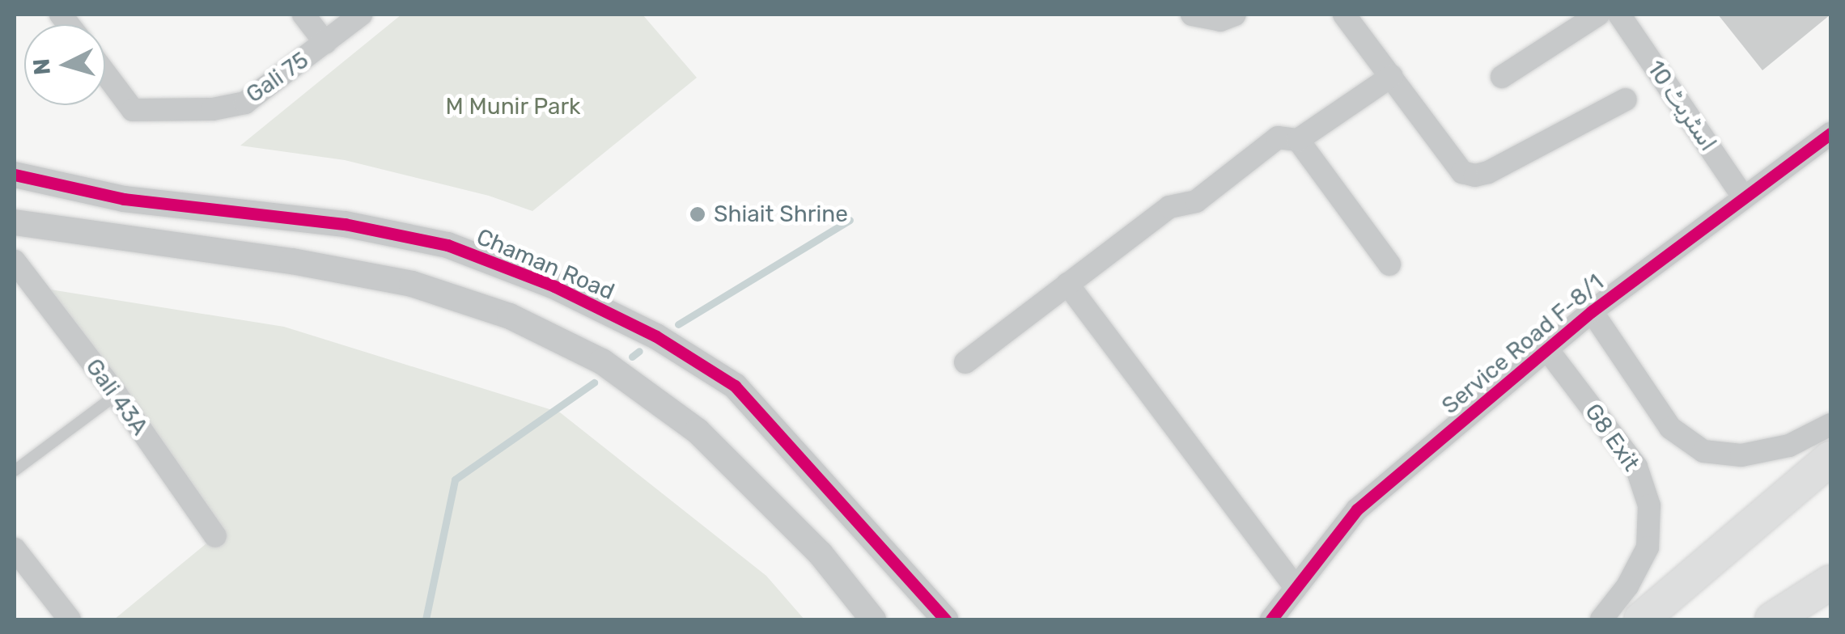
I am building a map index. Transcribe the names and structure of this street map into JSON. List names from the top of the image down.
{
  "streets": {
    "street": [
      "Gali 75",
      "اسٹریٹ 10",
      "Chaman Road",
      "Service Road F-8/1",
      "Gali 43A",
      "G8 Exit"
    ]
  },
  "crossings": [
    ["اسٹریٹ 10", "Service Road F-8/1"],
    ["Service Road F-8/1", "G8 Exit"]
  ],
  "parks": ["M Munir Park"],
  "places": ["Shiait Shrine"],
  "north": "left"
}
